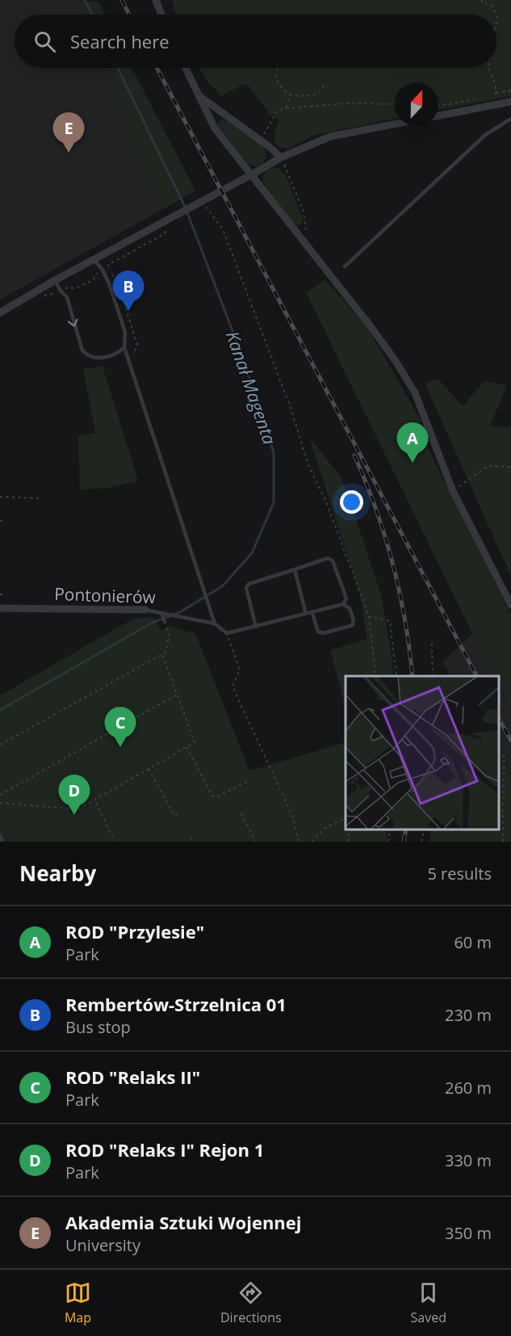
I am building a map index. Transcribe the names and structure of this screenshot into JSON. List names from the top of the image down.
{
  "streets": {
    "street": ["Pontonierów"]
  },
  "water": ["Kanał Magenta"],
  "north": "top",
  "page": {
    "search": "Search here",
    "pins": [
      "E",
      "B",
      "A",
      "C",
      "D"
    ],
    "heading": ["Nearby", "5 results"],
    "list": [
      {
        "mark": "A",
        "name": "ROD \"Przylesie\"",
        "note": "Park",
        "value": "60 m"
      },
      {
        "mark": "B",
        "name": "Rembertów-Strzelnica 01",
        "note": "Bus stop",
        "value": "230 m"
      },
      {
        "mark": "C",
        "name": "ROD \"Relaks II\"",
        "note": "Park",
        "value": "260 m"
      },
      {
        "mark": "D",
        "name": "ROD \"Relaks I\" Rejon 1",
        "note": "Park",
        "value": "330 m"
      },
      {
        "mark": "E",
        "name": "Akademia Sztuki Wojennej",
        "note": "University",
        "value": "350 m"
      }
    ],
    "nav": ["Map", "Directions", "Saved"]
  }
}
